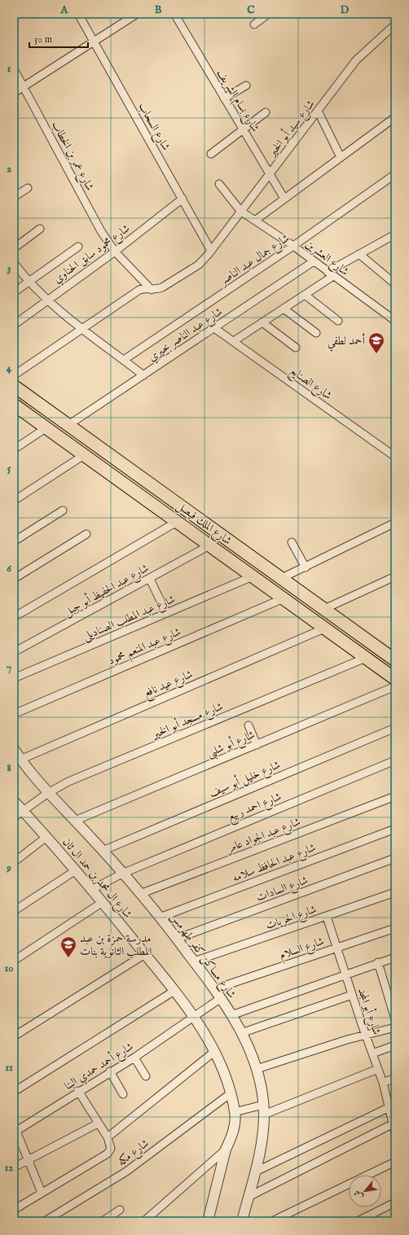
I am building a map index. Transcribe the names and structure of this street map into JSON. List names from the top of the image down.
{
  "streets": {
    "main road": ["شارع الملك فيصل"],
    "street": [
      "شارع بسام الشريف",
      "شارع السحاب",
      "شارع سيد أبو الخير",
      "شارع عمر بن الخطاب",
      "شارع محمود سابق الحناوي",
      "شارع العشرين",
      "شارع جمال عبد الناصر",
      "شارع عبد الناصر بحيري",
      "شارع الصنايع",
      "شارع عبد الحفيظ أبو جبل",
      "شارع عبد المطلب الصناديلى",
      "شارع عبد المنعم محمود",
      "شارع عيد نافع",
      "شارع مسجد أبو الخير",
      "شارع أبو شلبى",
      "شارع خليل أبو سيف",
      "شارع احمد ربيع",
      "شارع عبد الجواد عامر",
      "شارع عبد الحافظ سلامه",
      "شارع ال محمد بن حمد ال ثان",
      "شارع السادات",
      "شارع الحريات",
      "شارع السلام",
      "شارع مساكن كفر طهرمس",
      "شارع أبو المجد",
      "شارع أحمد حمدي البنا",
      "شارع مكه"
    ]
  },
  "crossings": [
    ["شارع بسام الشريف", "شارع سيد أبو الخير"],
    ["شارع السحاب", "شارع سيد أبو الخير"],
    ["شارع السحاب", "شارع محمود سابق الحناوي"],
    ["شارع سيد أبو الخير", "شارع عمر بن الخطاب"],
    ["شارع سيد أبو الخير", "شارع العشرين"],
    ["شارع عمر بن الخطاب", "شارع محمود سابق الحناوي"],
    ["شارع العشرين", "شارع جمال عبد الناصر"],
    ["شارع العشرين", "شارع عبد الناصر بحيري"],
    ["شارع عبد الناصر بحيري", "شارع الصنايع"],
    ["شارع عبد الناصر بحيري", "شارع الملك فيصل"],
    ["شارع الملك فيصل", "شارع عبد الحفيظ أبو جبل"],
    ["شارع الملك فيصل", "شارع عبد المطلب الصناديلى"],
    ["شارع الملك فيصل", "شارع عبد المنعم محمود"],
    ["شارع الملك فيصل", "شارع عيد نافع"],
    ["شارع الملك فيصل", "شارع مسجد أبو الخير"],
    ["شارع عيد نافع", "شارع مساكن كفر طهرمس"],
    ["شارع مسجد أبو الخير", "شارع ال محمد بن حمد ال ثان"],
    ["شارع مسجد أبو الخير", "شارع مساكن كفر طهرمس"],
    ["شارع أبو شلبى", "شارع مساكن كفر طهرمس"],
    ["شارع خليل أبو سيف", "شارع مساكن كفر طهرمس"],
    ["شارع احمد ربيع", "شارع ال محمد بن حمد ال ثان"],
    ["شارع احمد ربيع", "شارع مساكن كفر طهرمس"],
    ["شارع عبد الجواد عامر", "شارع مساكن كفر طهرمس"],
    ["شارع عبد الحافظ سلامه", "شارع مساكن كفر طهرمس"],
    ["شارع ال محمد بن حمد ال ثان", "شارع أحمد حمدي البنا"],
    ["شارع ال محمد بن حمد ال ثان", "شارع مكه"],
    ["شارع السادات", "شارع مساكن كفر طهرمس"],
    ["شارع الحريات", "شارع مساكن كفر طهرمس"],
    ["شارع الحريات", "شارع أبو المجد"],
    ["شارع السلام", "شارع مساكن كفر طهرمس"],
    ["شارع السلام", "شارع أبو المجد"],
    ["شارع مساكن كفر طهرمس", "شارع أحمد حمدي البنا"]
  ],
  "places": {
    "school or university": ["أحمد لطفي", "مدرسة حمزة بن عبد المطلب الثانوية بنات"]
  },
  "scale_bar": "50 m",
  "north": "bottom left",
  "grid": {
    "columns": [
      "A",
      "B",
      "C",
      "D"
    ],
    "rows": [
      "1",
      "2",
      "3",
      "4",
      "5",
      "6",
      "7",
      "8",
      "9",
      "10",
      "11",
      "12"
    ]
  }
}
